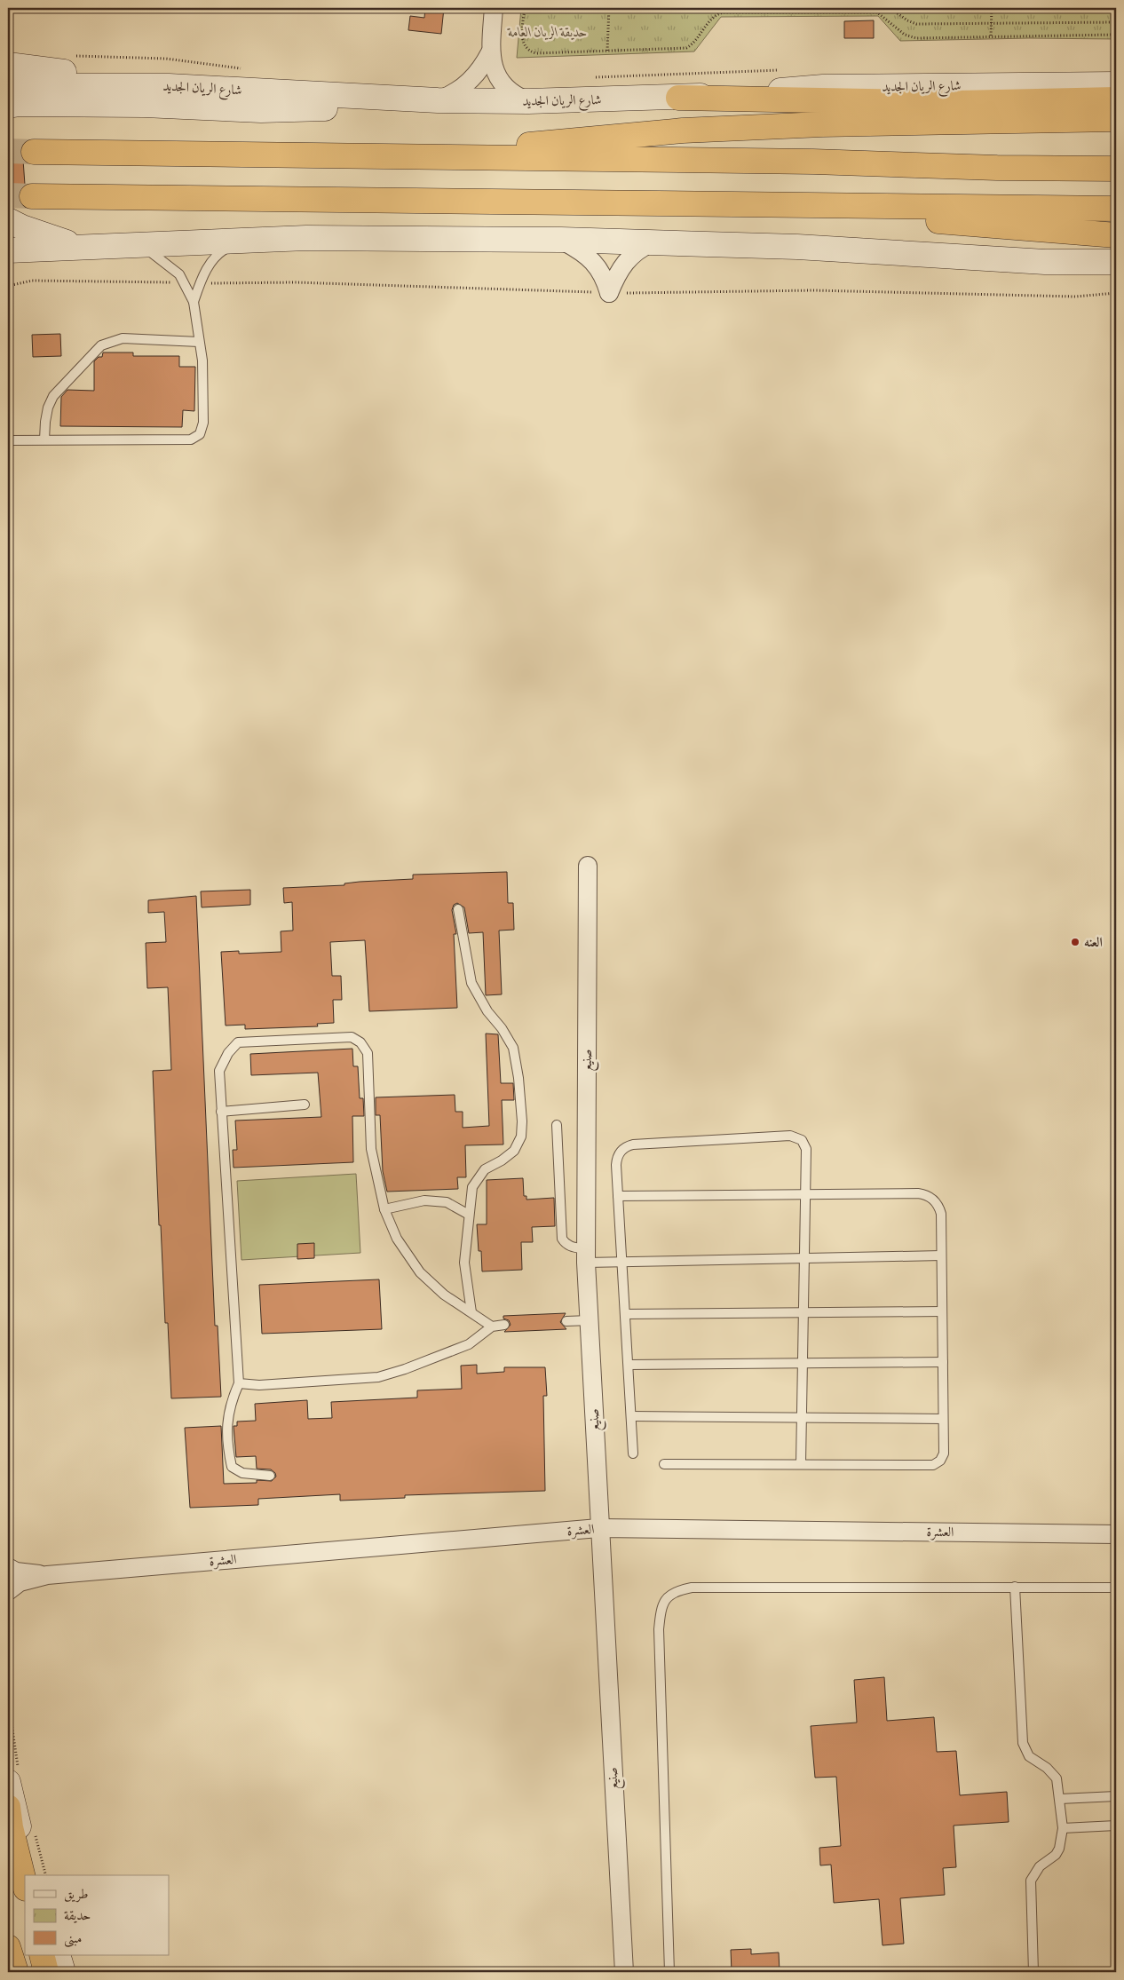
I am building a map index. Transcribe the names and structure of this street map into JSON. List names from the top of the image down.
{
  "streets": {
    "street": ["شارع الريان الجديد", "صنيع", "العشرة"]
  },
  "crossings": [
    ["صنيع", "العشرة"]
  ],
  "parks": ["حديقة الريان العامة"],
  "places": ["العنه"],
  "legend": ["طريق", "حديقة", "مبنى"]
}
